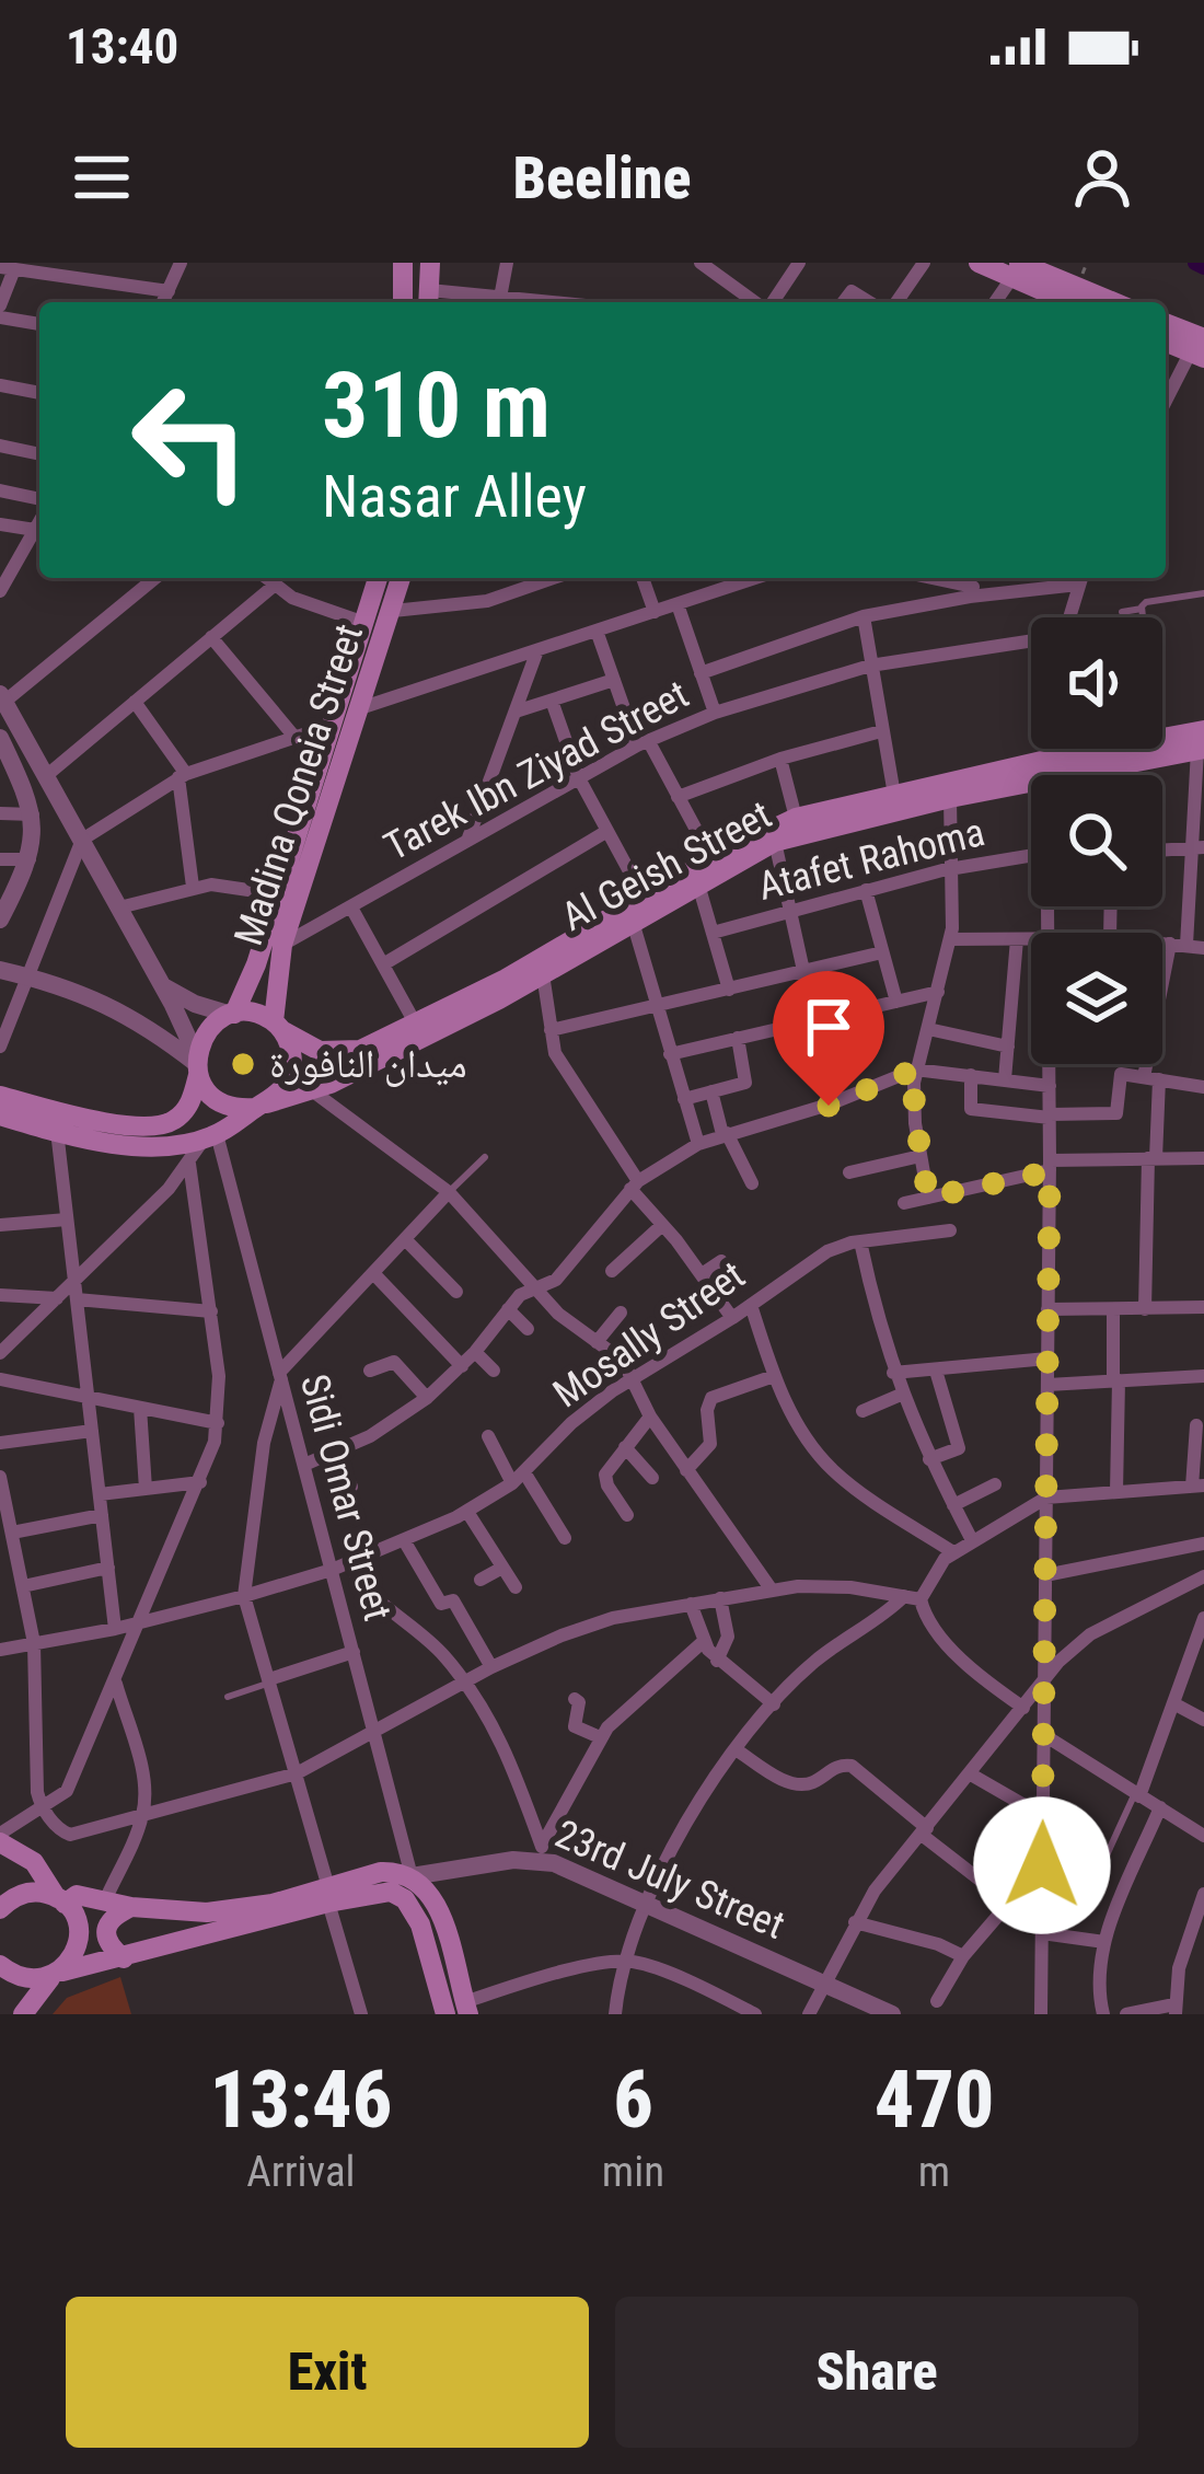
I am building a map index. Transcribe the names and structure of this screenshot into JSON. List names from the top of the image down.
{
  "streets": {
    "main road": ["Madina Qoneia Street", "Al Geish Street"],
    "street": [
      "Tarek Ibn Ziyad Street",
      "Atafet Rahoma",
      "Mosally Street",
      "Sidi Omar Street",
      "23rd July Street"
    ]
  },
  "crossings": [
    ["Tarek Ibn Ziyad Street", "Madina Qoneia Street"],
    ["Madina Qoneia Street", "Al Geish Street"],
    ["Al Geish Street", "Sidi Omar Street"],
    ["Mosally Street", "Sidi Omar Street"],
    ["Sidi Omar Street", "23rd July Street"]
  ],
  "places": ["ميدان النافورة"],
  "page": {
    "status": "13:40",
    "header": "Beeline",
    "turn": ["310 m", "Nasar Alley"],
    "eta": [
      "13:46",
      "Arrival",
      "6",
      "min",
      "470",
      "m"
    ],
    "buttons": ["Exit", "Share"]
  }
}
